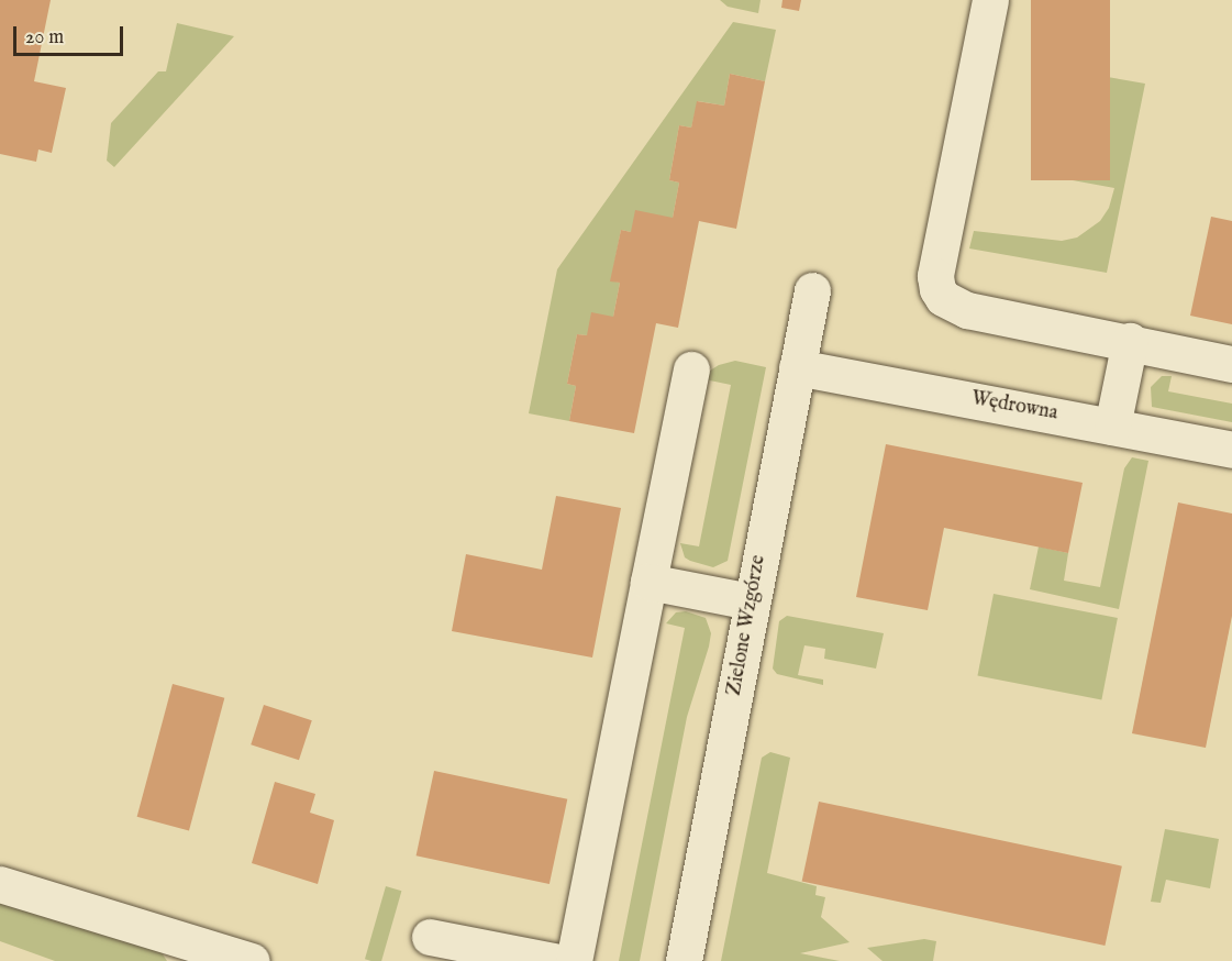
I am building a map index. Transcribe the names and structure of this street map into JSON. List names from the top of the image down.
{
  "streets": {
    "street": ["Wędrowna", "Zielone Wzgórze"]
  },
  "crossings": [
    ["Wędrowna", "Zielone Wzgórze"]
  ],
  "scale_bar": "20 m"
}
